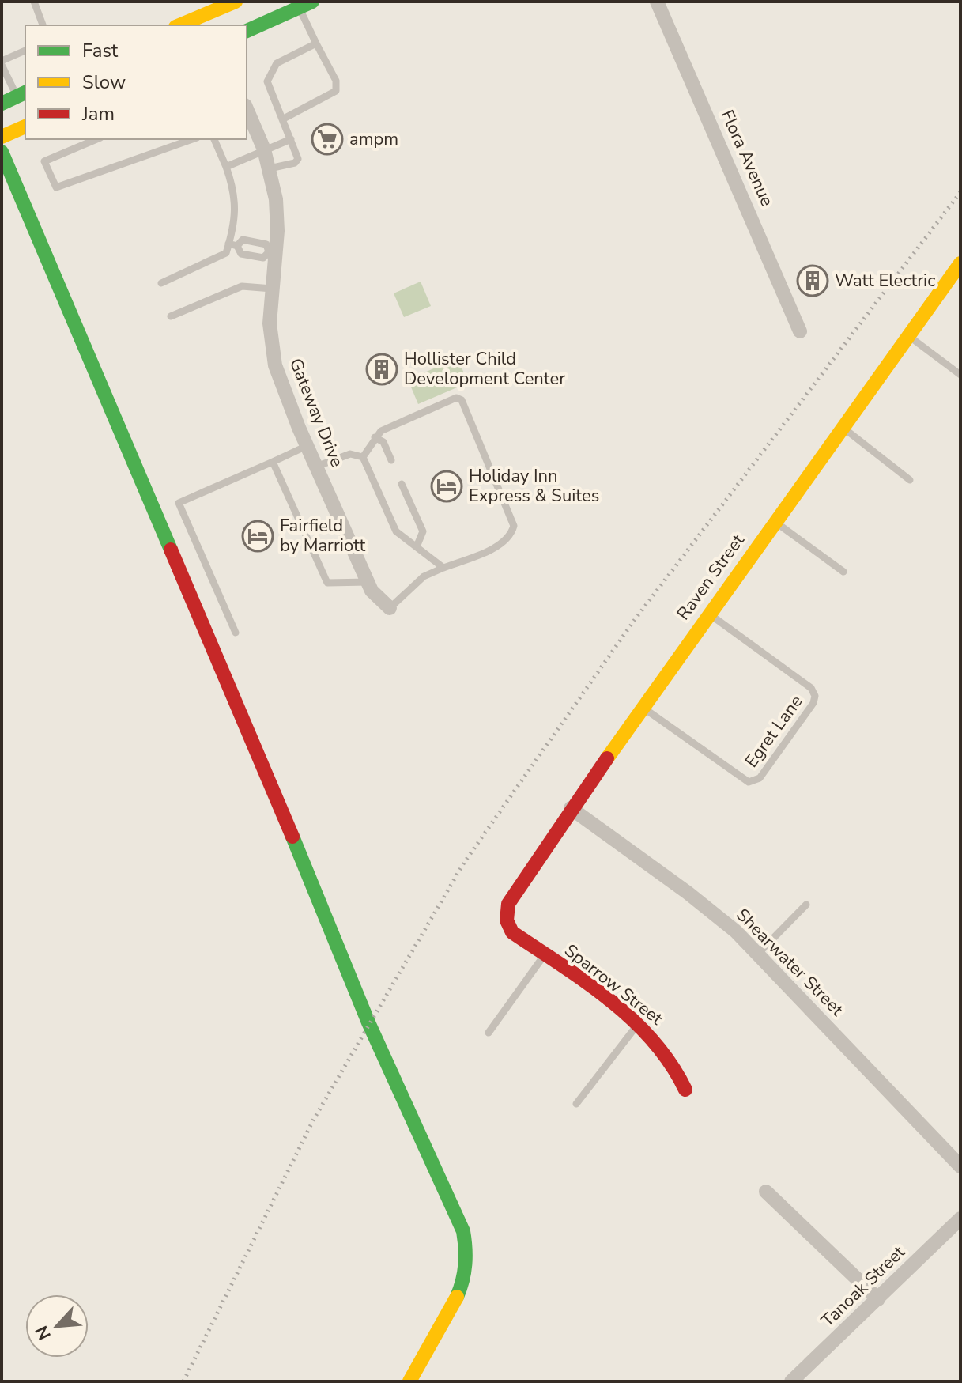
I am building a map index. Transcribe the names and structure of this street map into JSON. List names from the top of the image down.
{
  "streets": {
    "street": [
      "Flora Avenue",
      "Gateway Drive",
      "Raven Street",
      "Shearwater Street",
      "Sparrow Street",
      "Tanoak Street"
    ],
    "lane": ["Egret Lane"]
  },
  "crossings": [
    ["Raven Street", "Egret Lane"],
    ["Raven Street", "Shearwater Street"],
    ["Raven Street", "Sparrow Street"]
  ],
  "places": {
    "supermarket": ["ampm"],
    "building": ["Watt Electric", "Hollister Child Development Center"],
    "hotel": ["Holiday Inn Express & Suites", "Fairfield by Marriott"]
  },
  "legend": ["Fast", "Slow", "Jam"],
  "north": "bottom left"
}
